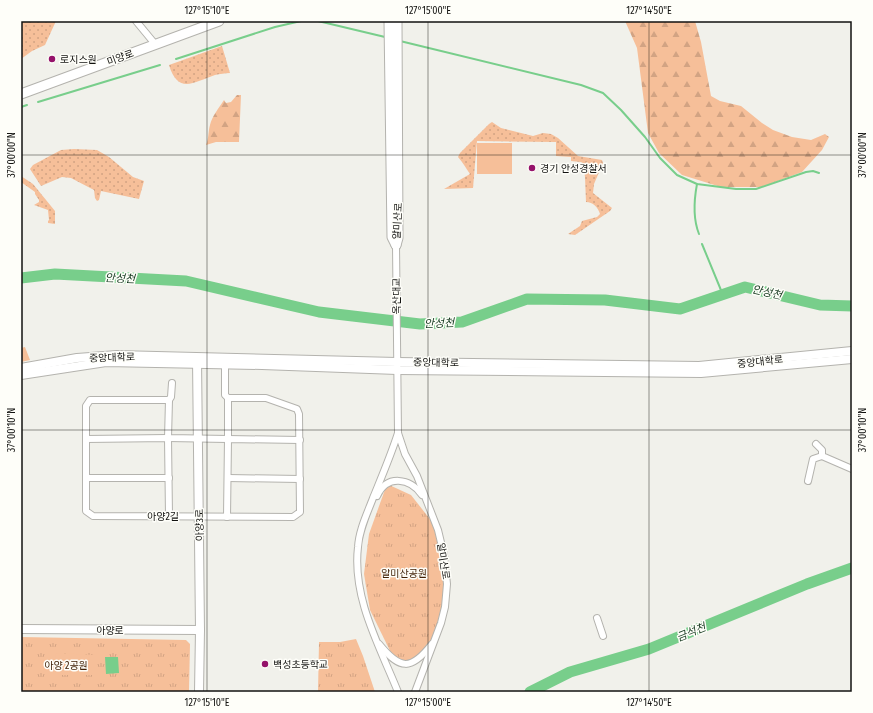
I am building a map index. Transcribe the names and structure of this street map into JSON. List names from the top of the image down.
{
  "streets": {
    "main road": ["미양로", "알미산로"],
    "street": [
      "옥산대교",
      "중앙대학로",
      "아양2길",
      "아양3로",
      "아양로"
    ]
  },
  "crossings": [
    ["알미산로", "옥산대교"],
    ["알미산로", "중앙대학로"],
    ["중앙대학로", "아양3로"],
    ["아양2길", "아양3로"],
    ["아양3로", "아양로"]
  ],
  "water": ["안성천", "금석천"],
  "parks": ["알미산공원", "아양 2공원"],
  "places": ["로지스원", "경기 안성경찰서", "백성초등학교"],
  "coordinates": [
    "127°15'10\"E",
    "127°15'00\"E",
    "127°14'50\"E",
    "37°00'00\"N",
    "37°00'10\"N"
  ]
}
